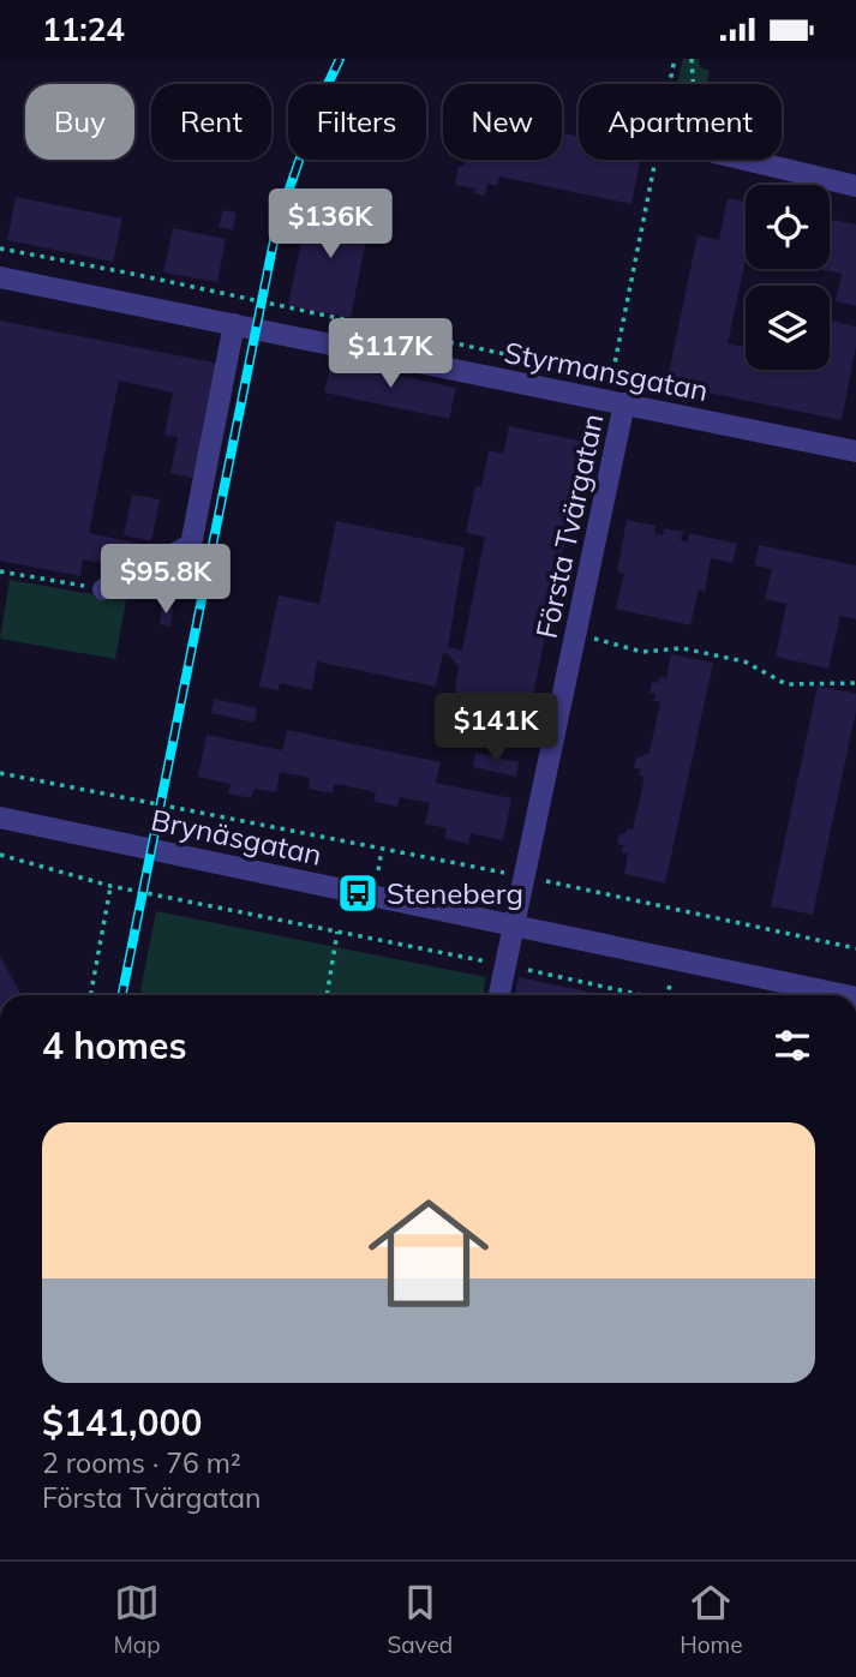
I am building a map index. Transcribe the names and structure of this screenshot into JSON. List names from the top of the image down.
{
  "streets": {
    "street": ["Styrmansgatan", "Första Tvärgatan", "Brynäsgatan"]
  },
  "crossings": [
    ["Styrmansgatan", "Första Tvärgatan"],
    ["Första Tvärgatan", "Brynäsgatan"]
  ],
  "places": {
    "bus stop": ["Steneberg"]
  },
  "page": {
    "status": "11:24",
    "chip": [
      "Buy",
      "Rent",
      "Filters",
      "New",
      "Apartment"
    ],
    "price": [
      "$136K",
      "$117K",
      "$95.8K",
      "$141K"
    ],
    "heading": "4 homes",
    "list": [
      {
        "name": "$141,000",
        "note": "2 rooms · 76 m² · Första Tvärgatan"
      }
    ],
    "tabs": ["Map", "Saved", "Home"]
  }
}
